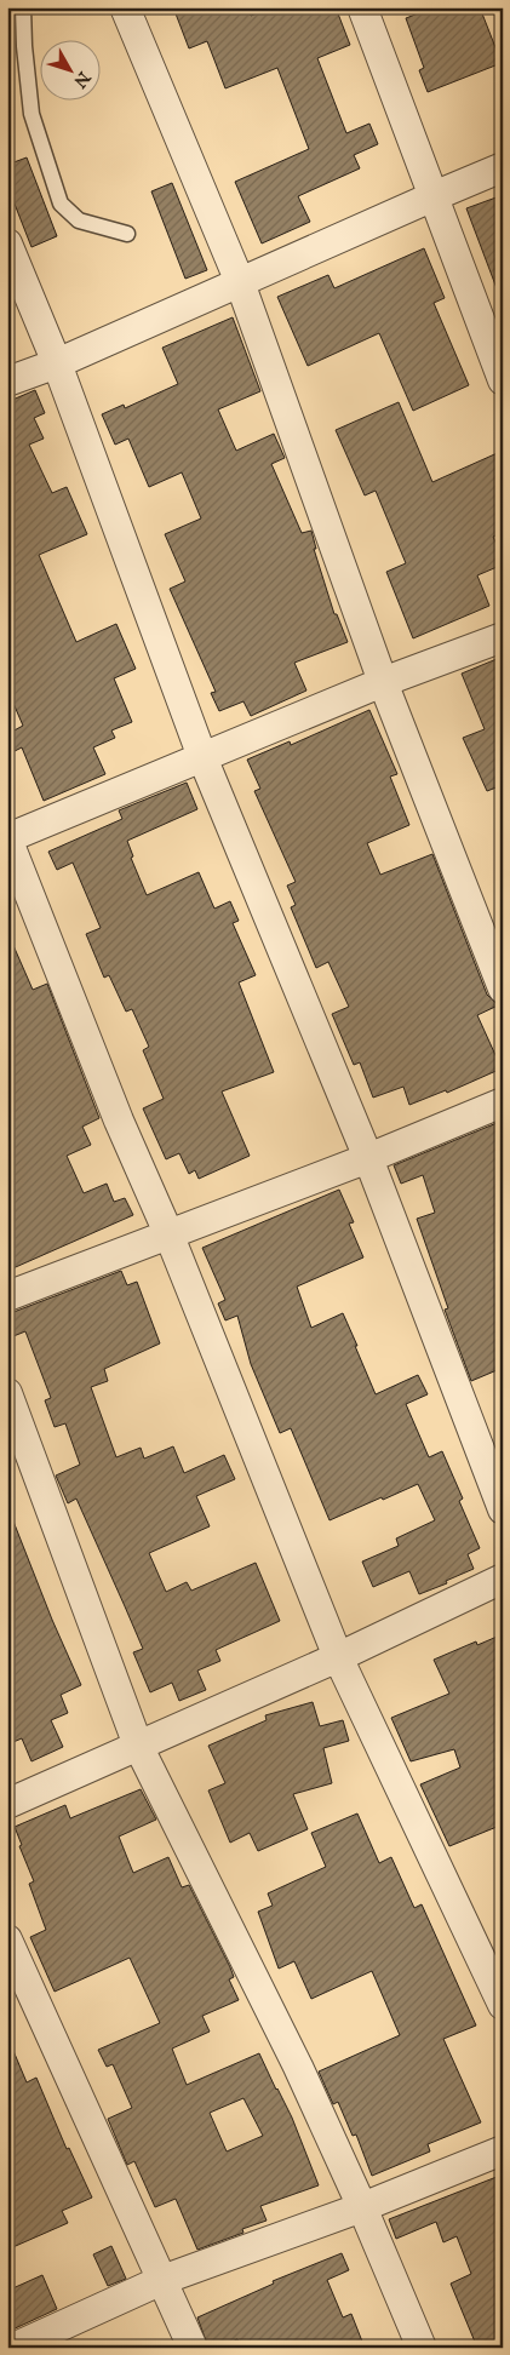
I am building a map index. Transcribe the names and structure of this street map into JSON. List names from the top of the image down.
{
  "north": "bottom right"
}
